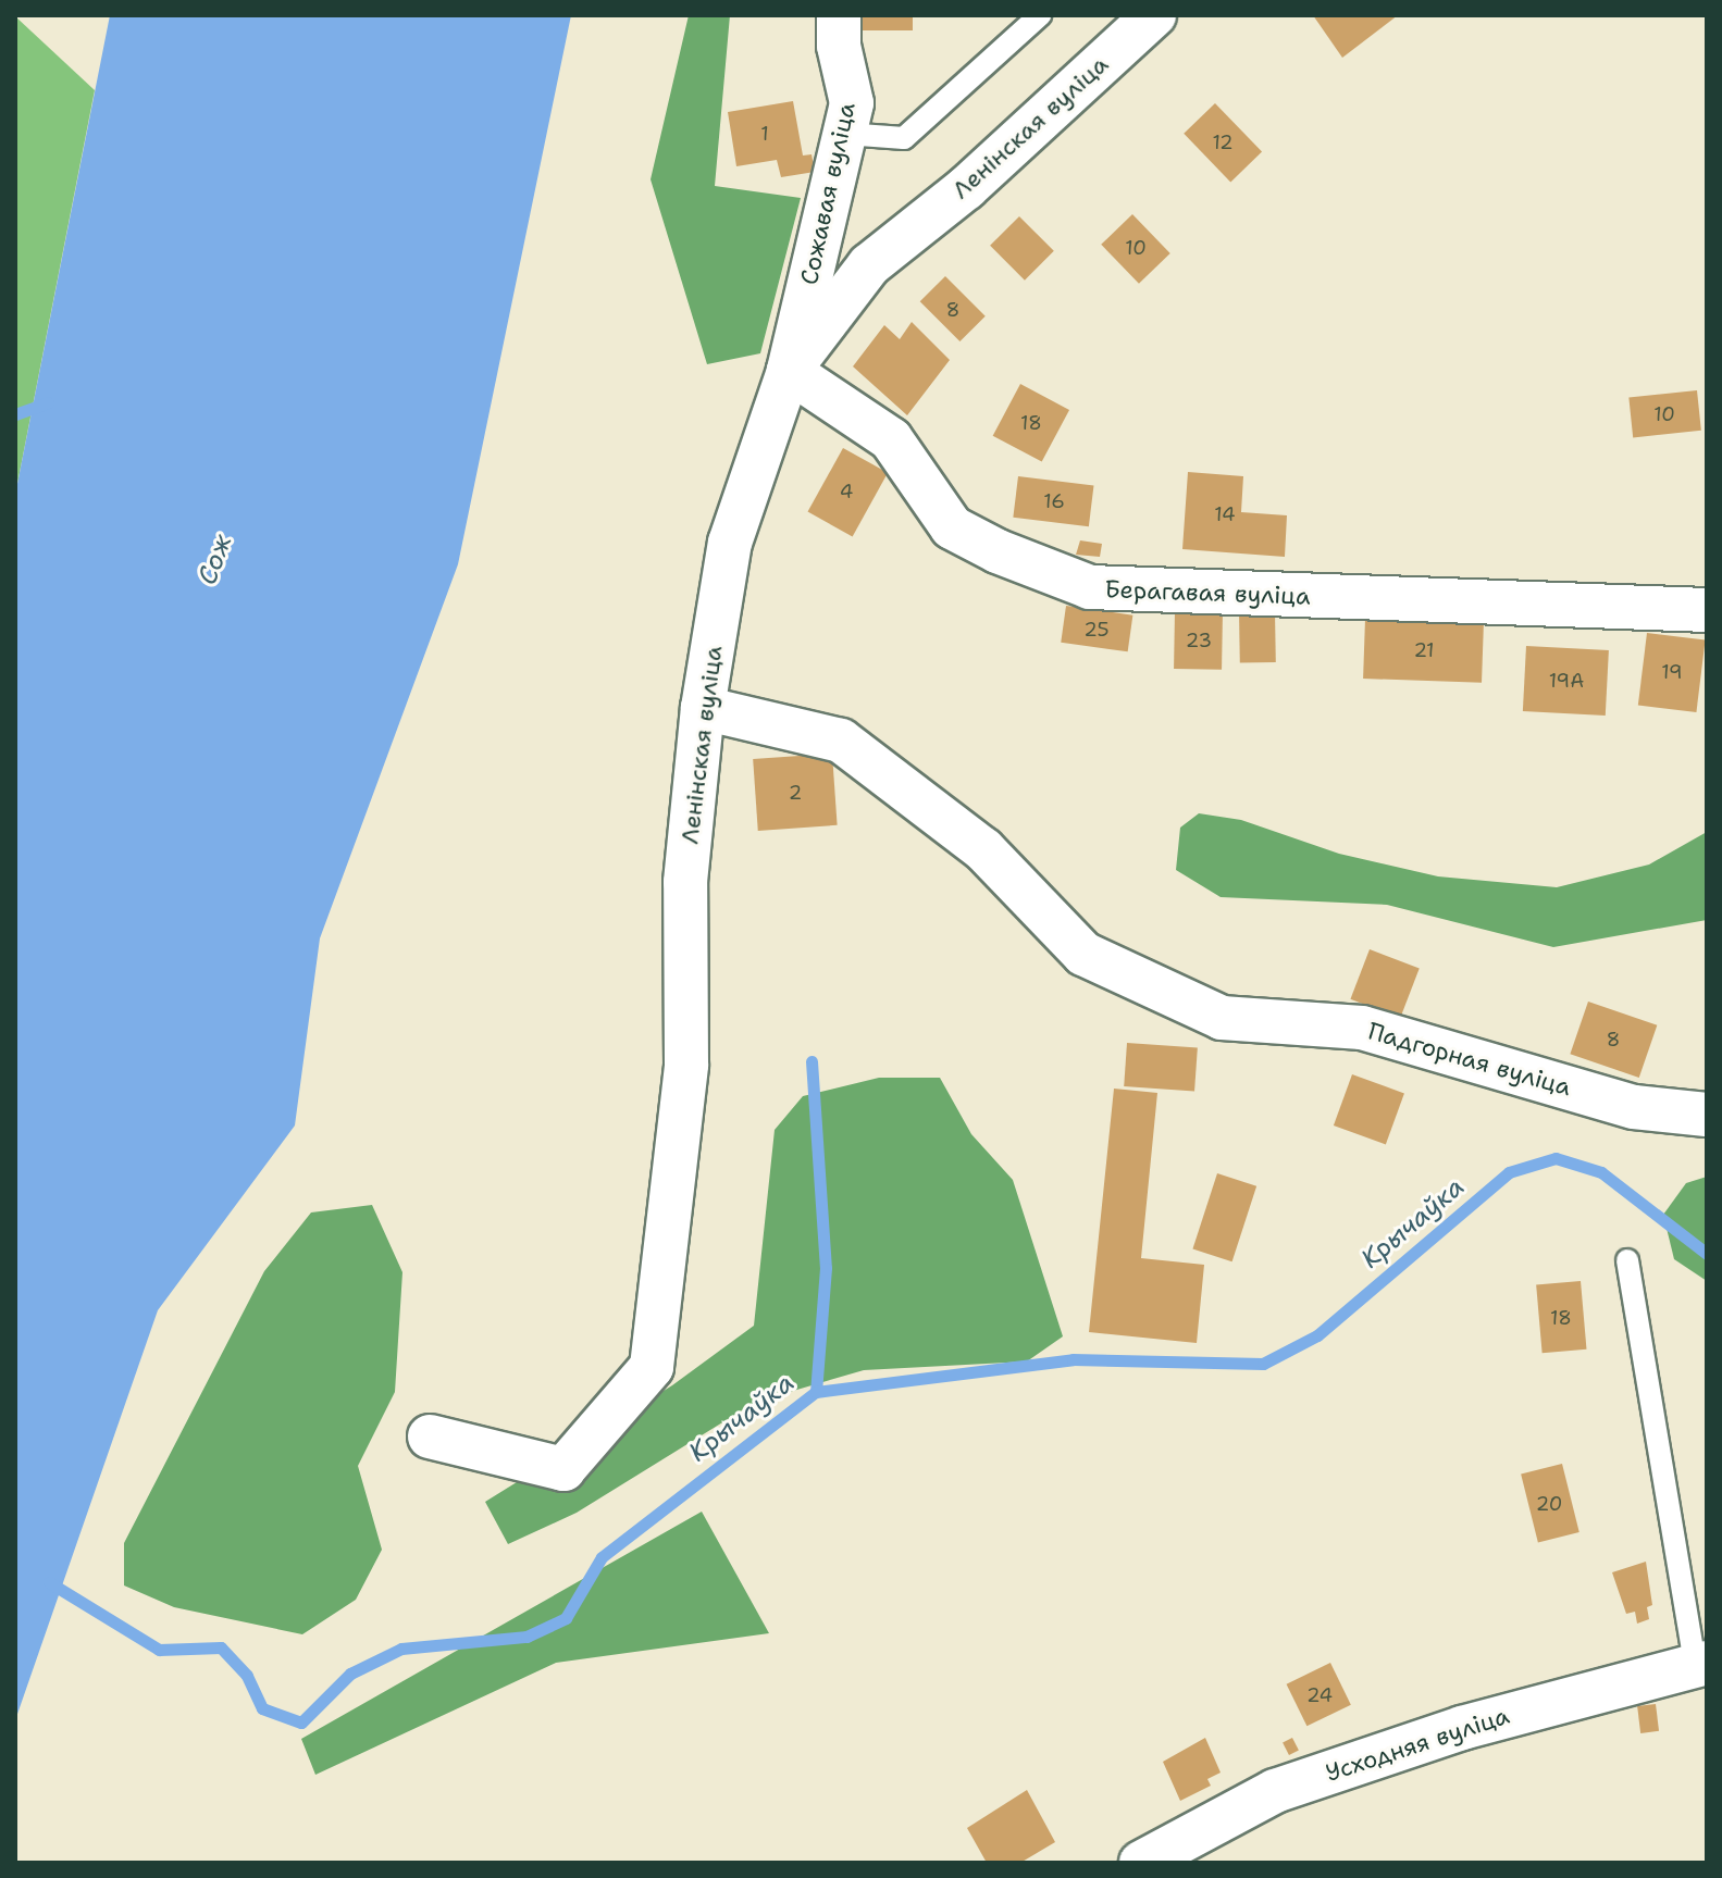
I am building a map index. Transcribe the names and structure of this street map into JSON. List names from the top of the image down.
{
  "streets": {
    "street": [
      "Ленінская вуліца",
      "Сожавая вуліца",
      "Берагавая вуліца",
      "Падгорная вуліца",
      "Усходняя вуліца"
    ]
  },
  "crossings": [
    ["Ленінская вуліца", "Сожавая вуліца"],
    ["Ленінская вуліца", "Берагавая вуліца"],
    ["Ленінская вуліца", "Падгорная вуліца"],
    ["Сожавая вуліца", "Берагавая вуліца"]
  ],
  "water": ["Сож", "Крычаўка"],
  "house_numbers": [
    "1",
    "12",
    "10",
    "8",
    "10",
    "18",
    "4",
    "16",
    "14",
    "25",
    "23",
    "21",
    "19",
    "19А",
    "2",
    "8",
    "18",
    "20",
    "24"
  ]
}
